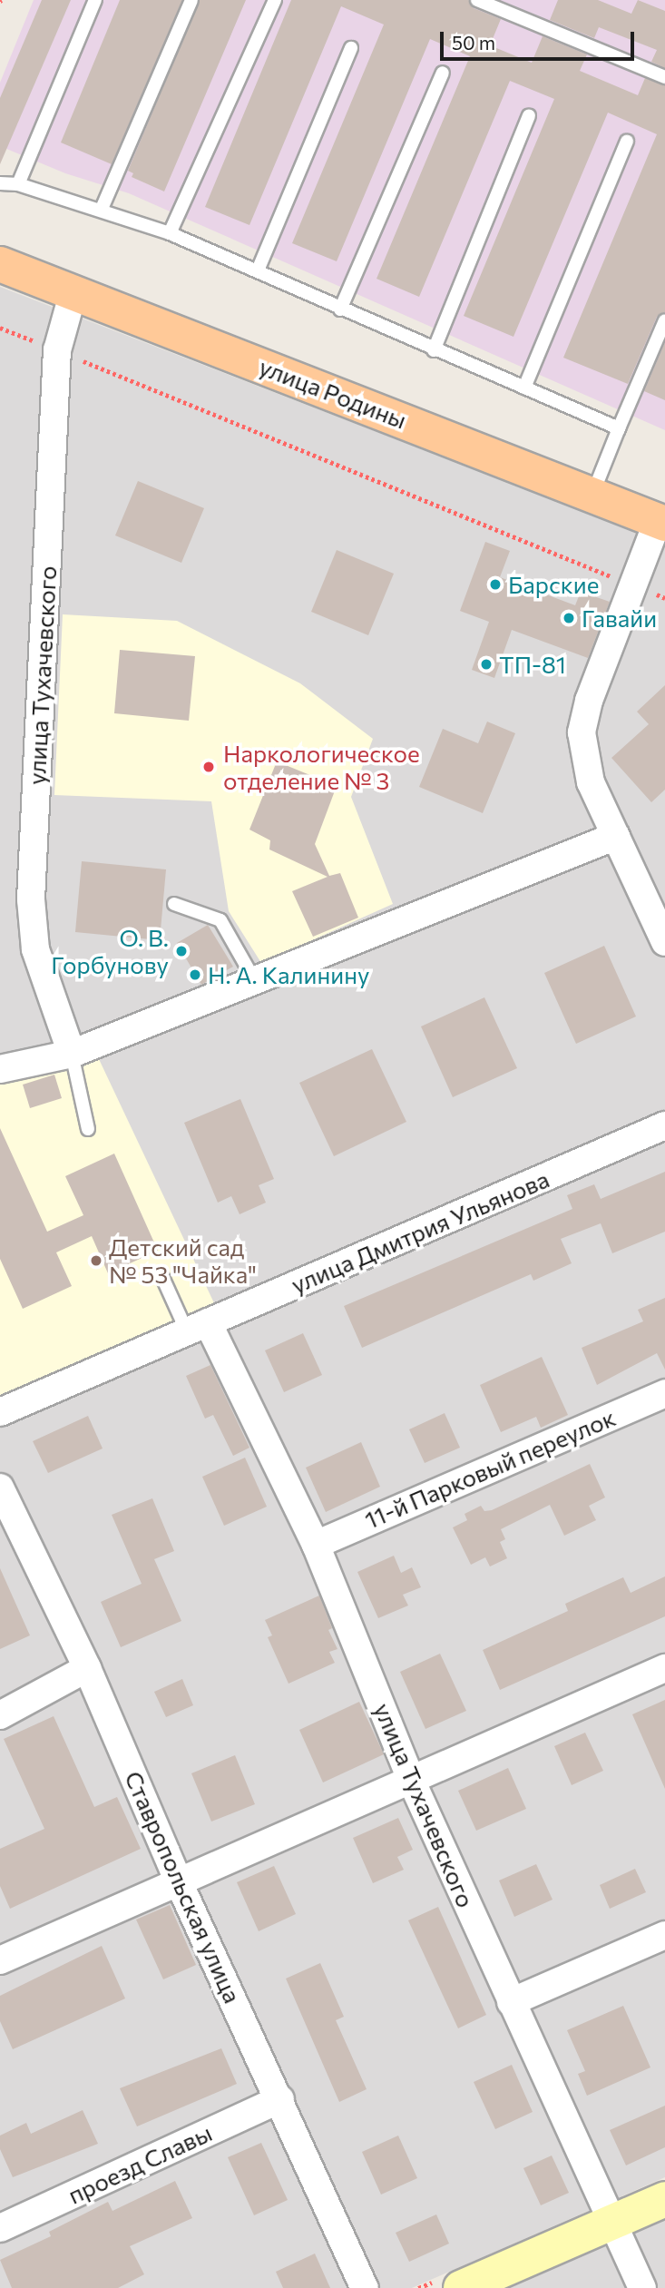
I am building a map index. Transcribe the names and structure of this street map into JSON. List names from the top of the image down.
{
  "streets": {
    "main road": ["улица Родины"],
    "street": [
      "улица Тухачевского",
      "улица Дмитрия Ульянова",
      "11-й Парковый переулок",
      "Ставропольская улица",
      "проезд Славы"
    ]
  },
  "crossings": [
    ["улица Родины", "улица Тухачевского"],
    ["улица Тухачевского", "улица Дмитрия Ульянова"],
    ["улица Тухачевского", "11-й Парковый переулок"],
    ["Ставропольская улица", "проезд Славы"]
  ],
  "places": [
    "Барские",
    "Гавайи",
    "ТП-81",
    "Наркологическое отделение № 3",
    "О. В. Горбунову",
    "Н. А. Калинину",
    "Детский сад № 53 \"Чайка\""
  ],
  "scale_bar": "50 m"
}
